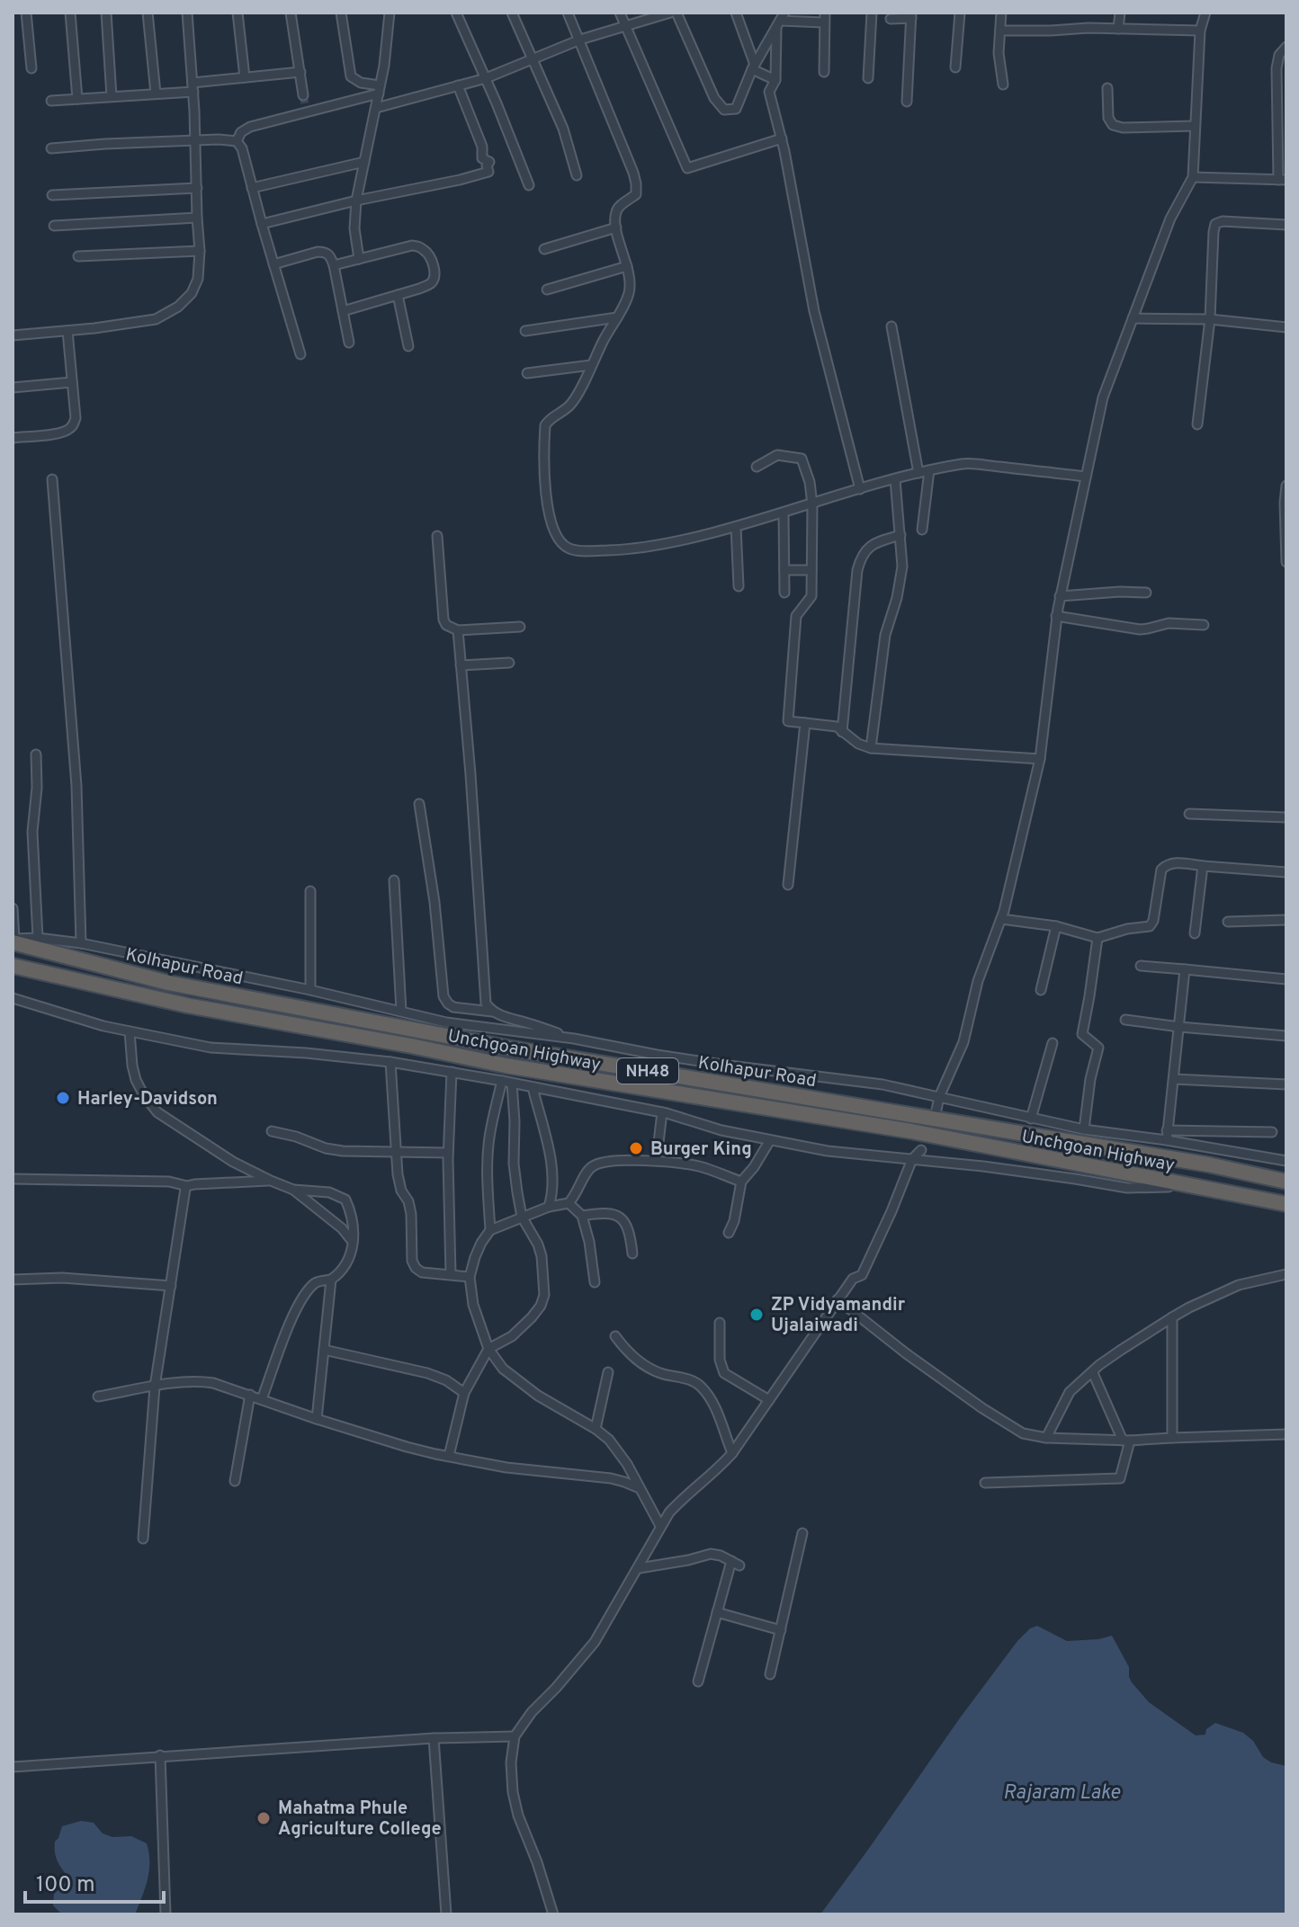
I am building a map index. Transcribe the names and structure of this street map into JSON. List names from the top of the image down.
{
  "streets": {
    "highway": ["Kolhapur Road", "Unchgoan Highway", "NH48"]
  },
  "water": ["Rajaram Lake"],
  "places": [
    "Harley-Davidson",
    "Burger King",
    "ZP Vidyamandir Ujalaiwadi",
    "Mahatma Phule Agriculture College"
  ],
  "scale_bar": "100 m"
}
